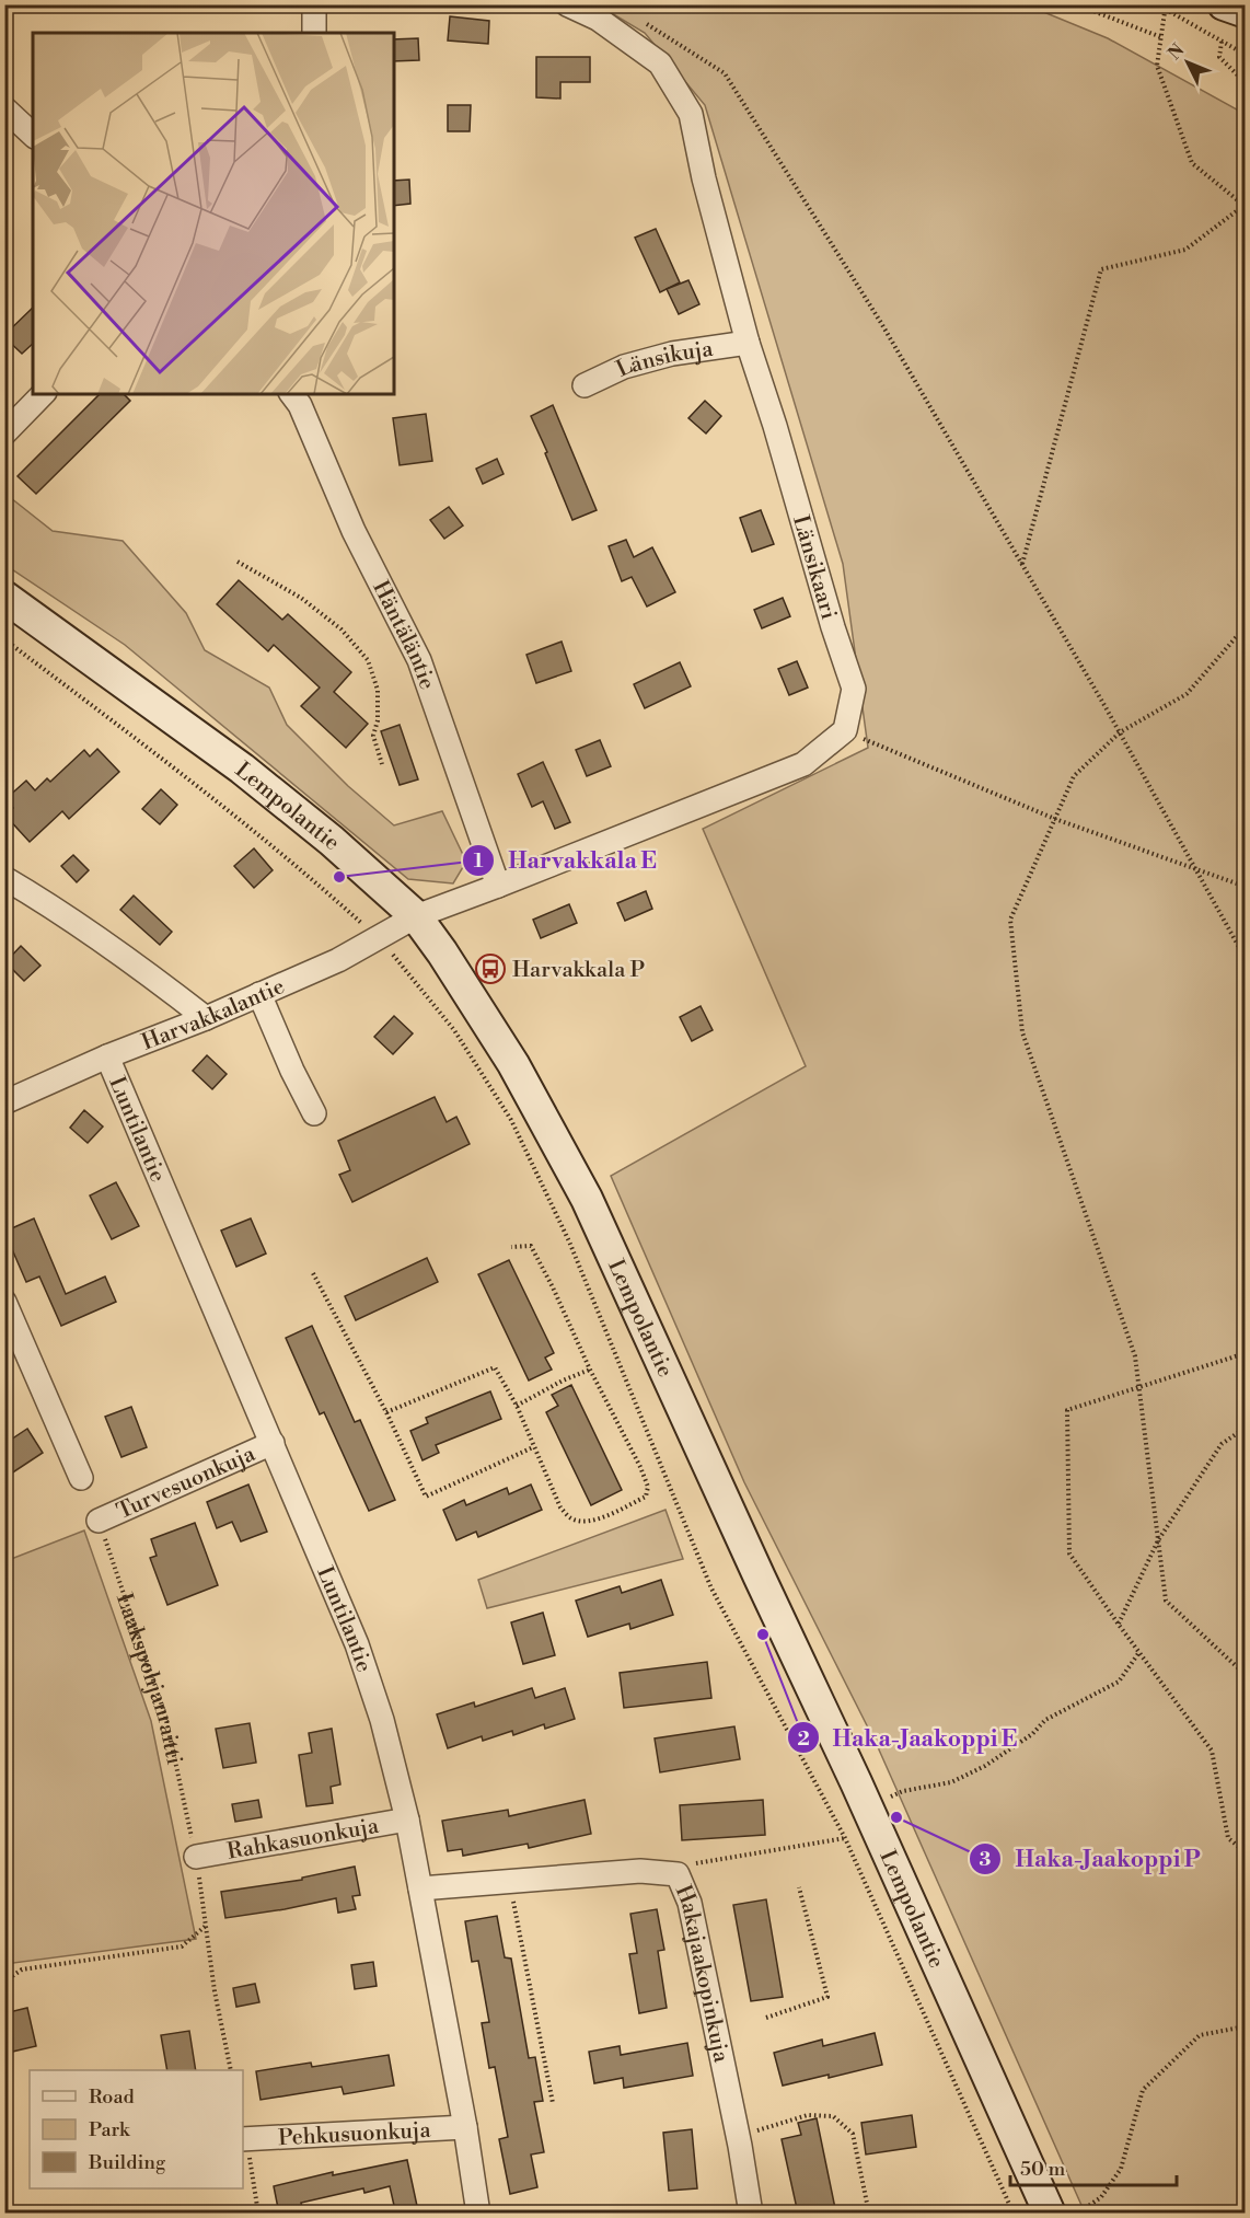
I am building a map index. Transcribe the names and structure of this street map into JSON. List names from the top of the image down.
{
  "streets": {
    "street": [
      "Länsikuja",
      "Länsikaari",
      "Häntäläntie",
      "Lempolantie",
      "Harvakkalantie",
      "Luntilantie",
      "Turvesuonkuja",
      "Rahkasuonkuja",
      "Hakajaakopinkuja",
      "Pehkusuonkuja"
    ],
    "path": ["Laakspohjanraitti"]
  },
  "crossings": [
    ["Länsikuja", "Länsikaari"],
    ["Lempolantie", "Harvakkalantie"],
    ["Harvakkalantie", "Luntilantie"],
    ["Luntilantie", "Turvesuonkuja"],
    ["Luntilantie", "Rahkasuonkuja"],
    ["Luntilantie", "Hakajaakopinkuja"],
    ["Luntilantie", "Pehkusuonkuja"],
    ["Turvesuonkuja", "Laakspohjanraitti"],
    ["Laakspohjanraitti", "Rahkasuonkuja"]
  ],
  "places": {
    "other": ["Harvakkala E", "Haka-Jaakoppi E", "Haka-Jaakoppi P"],
    "bus stop": ["Harvakkala P"]
  },
  "legend": ["Road", "Park", "Building"],
  "scale_bar": "50 m",
  "north": "top left"
}
